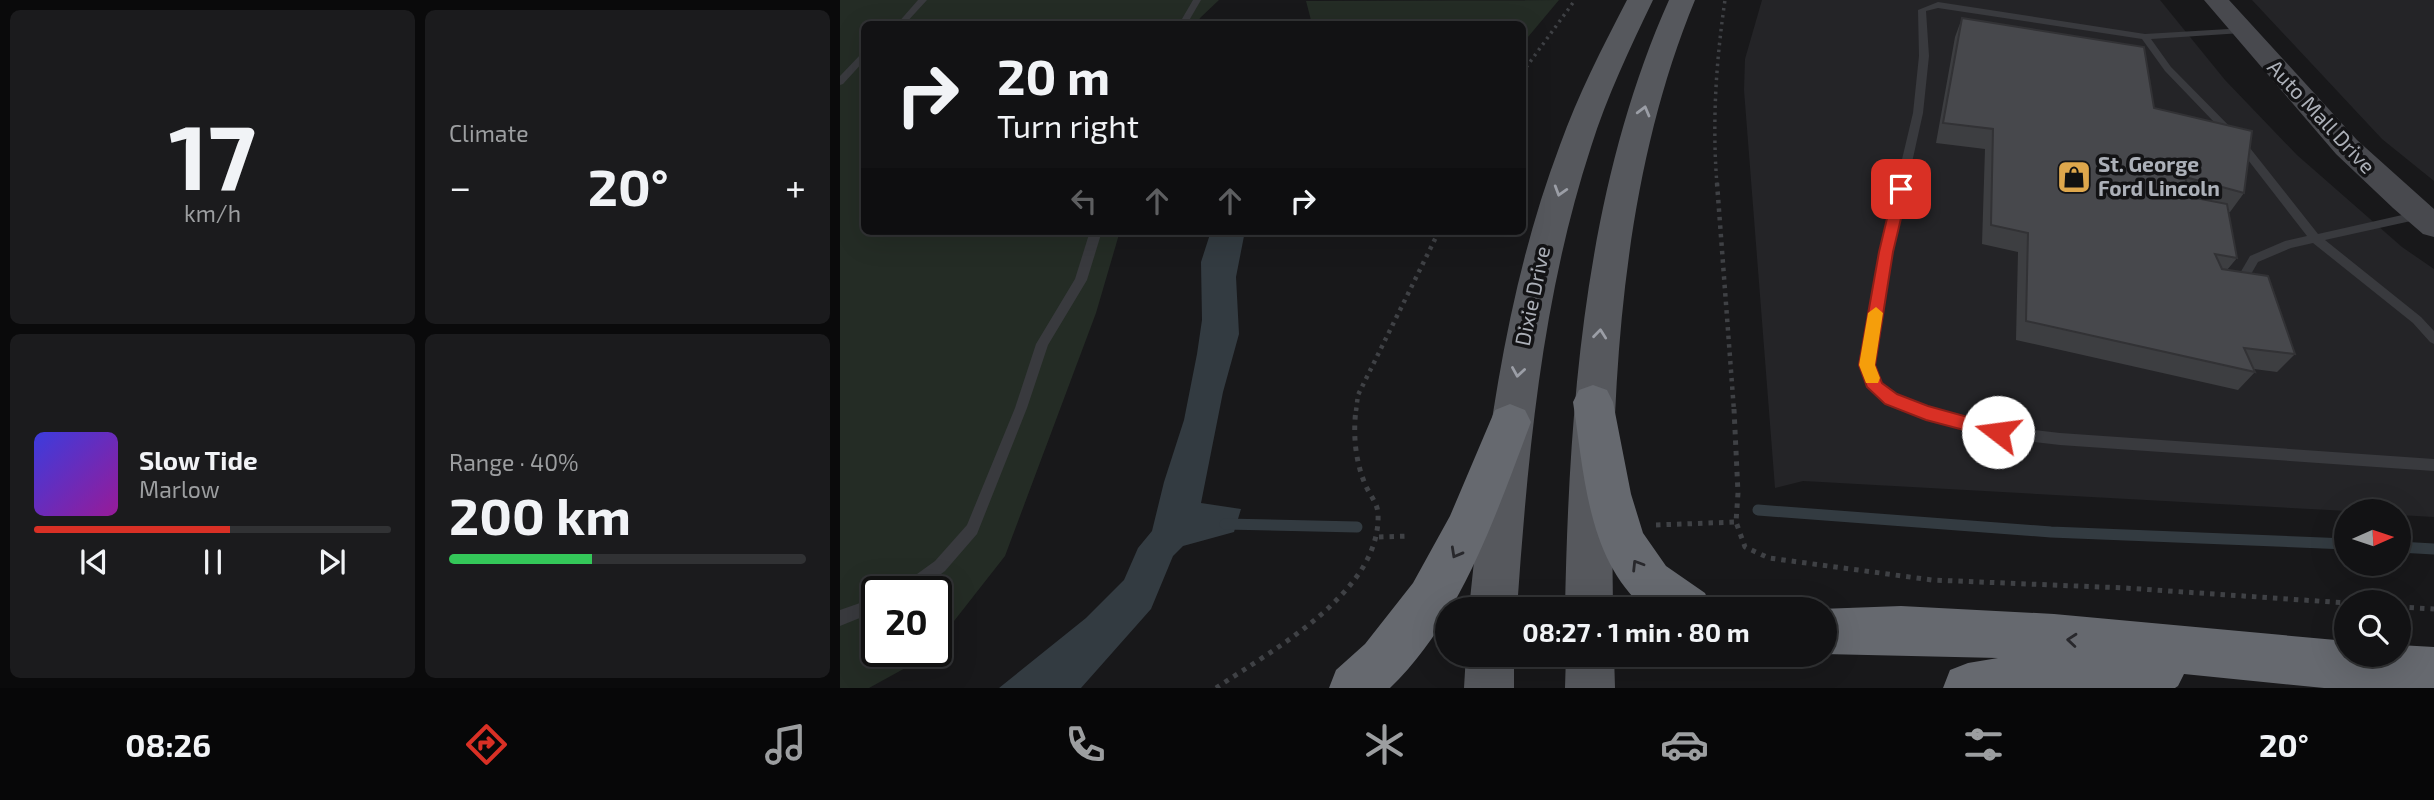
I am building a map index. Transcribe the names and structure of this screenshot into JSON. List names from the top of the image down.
{
  "streets": {
    "main road": ["Dixie Drive"],
    "street": ["Auto Mall Drive"]
  },
  "places": {
    "shop": ["St. George Ford Lincoln"]
  },
  "north": "right",
  "page": {
    "tile": [
      ["17", "km/h"],
      "Climate",
      ["Range · 40%", "200 km"]
    ],
    "turn": ["20 m", "Turn right"],
    "heat": ["−", "20°", "+"],
    "song": ["Slow Tide", "Marlow"],
    "limit": "20",
    "trip": "08:27 · 1 min · 80 m",
    "tabs": ["08:26", "20°"]
  }
}
